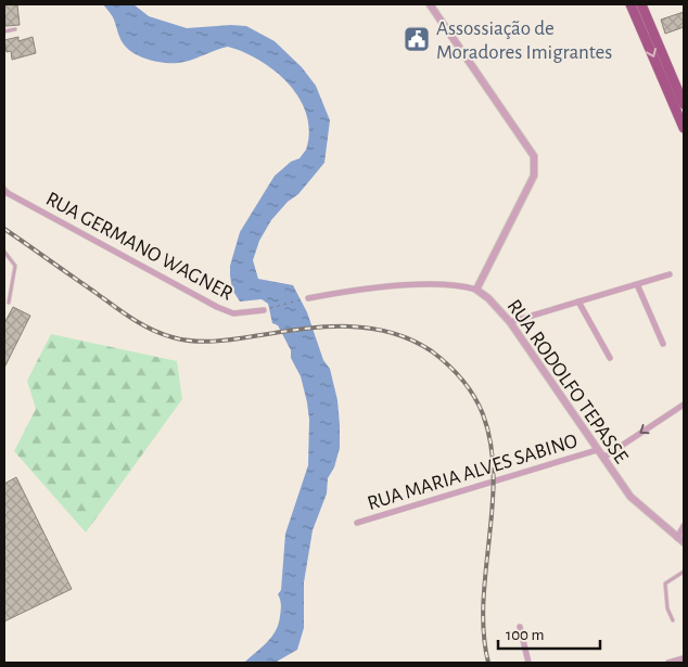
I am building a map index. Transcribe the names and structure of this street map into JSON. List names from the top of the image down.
{
  "streets": {
    "street": ["RUA GERMANO WAGNER", "RUA RODOLFO TEPASSE", "RUA MARIA ALVES SABINO"]
  },
  "crossings": [
    ["RUA RODOLFO TEPASSE", "RUA MARIA ALVES SABINO"]
  ],
  "places": {
    "public building": ["Assossiação de Moradores Imigrantes"]
  },
  "scale_bar": "100 m"
}
